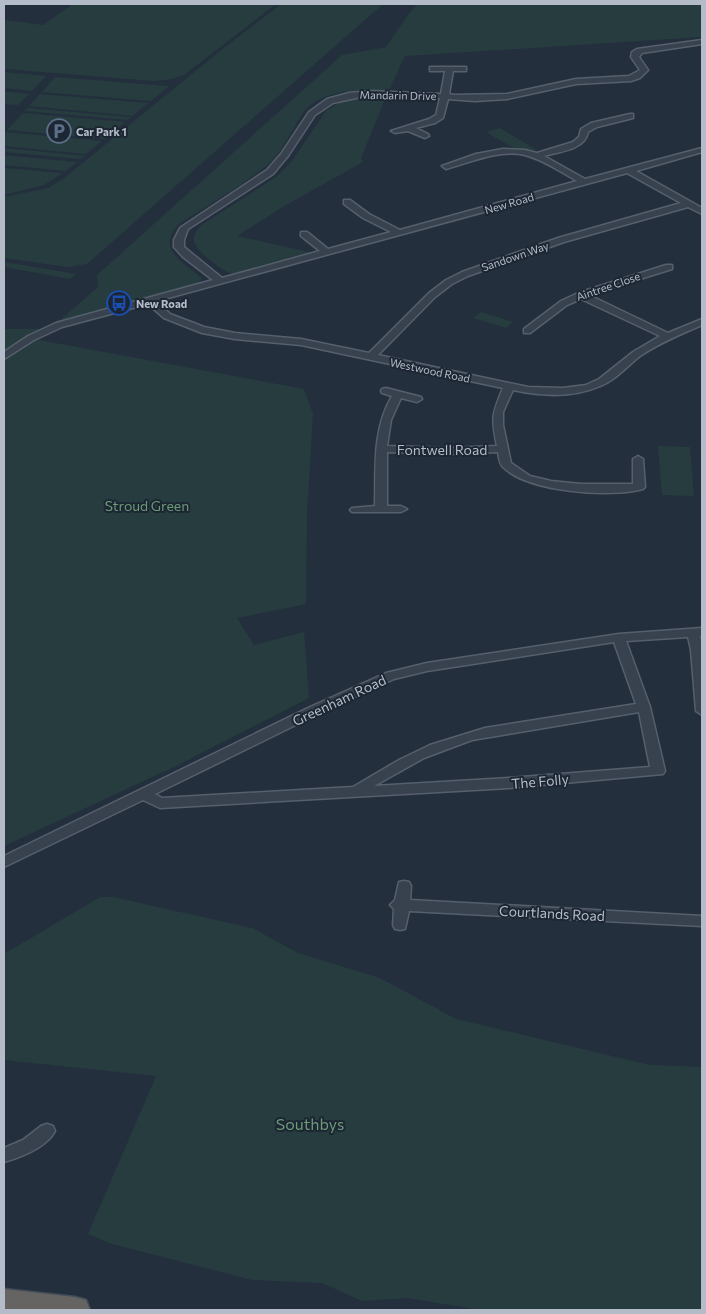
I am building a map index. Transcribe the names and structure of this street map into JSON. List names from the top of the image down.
{
  "streets": {
    "street": [
      "Mandarin Drive",
      "New Road",
      "Sandown Way",
      "Aintree Close",
      "Westwood Road",
      "Fontwell Road",
      "Greenham Road",
      "The Folly",
      "Courtlands Road"
    ]
  },
  "crossings": [
    ["Mandarin Drive", "New Road"],
    ["New Road", "Westwood Road"],
    ["Sandown Way", "Westwood Road"],
    ["Greenham Road", "The Folly"]
  ],
  "parks": ["Stroud Green", "Southbys"],
  "places": {
    "parking": ["Car Park 1"],
    "bus stop": ["New Road"]
  }
}
